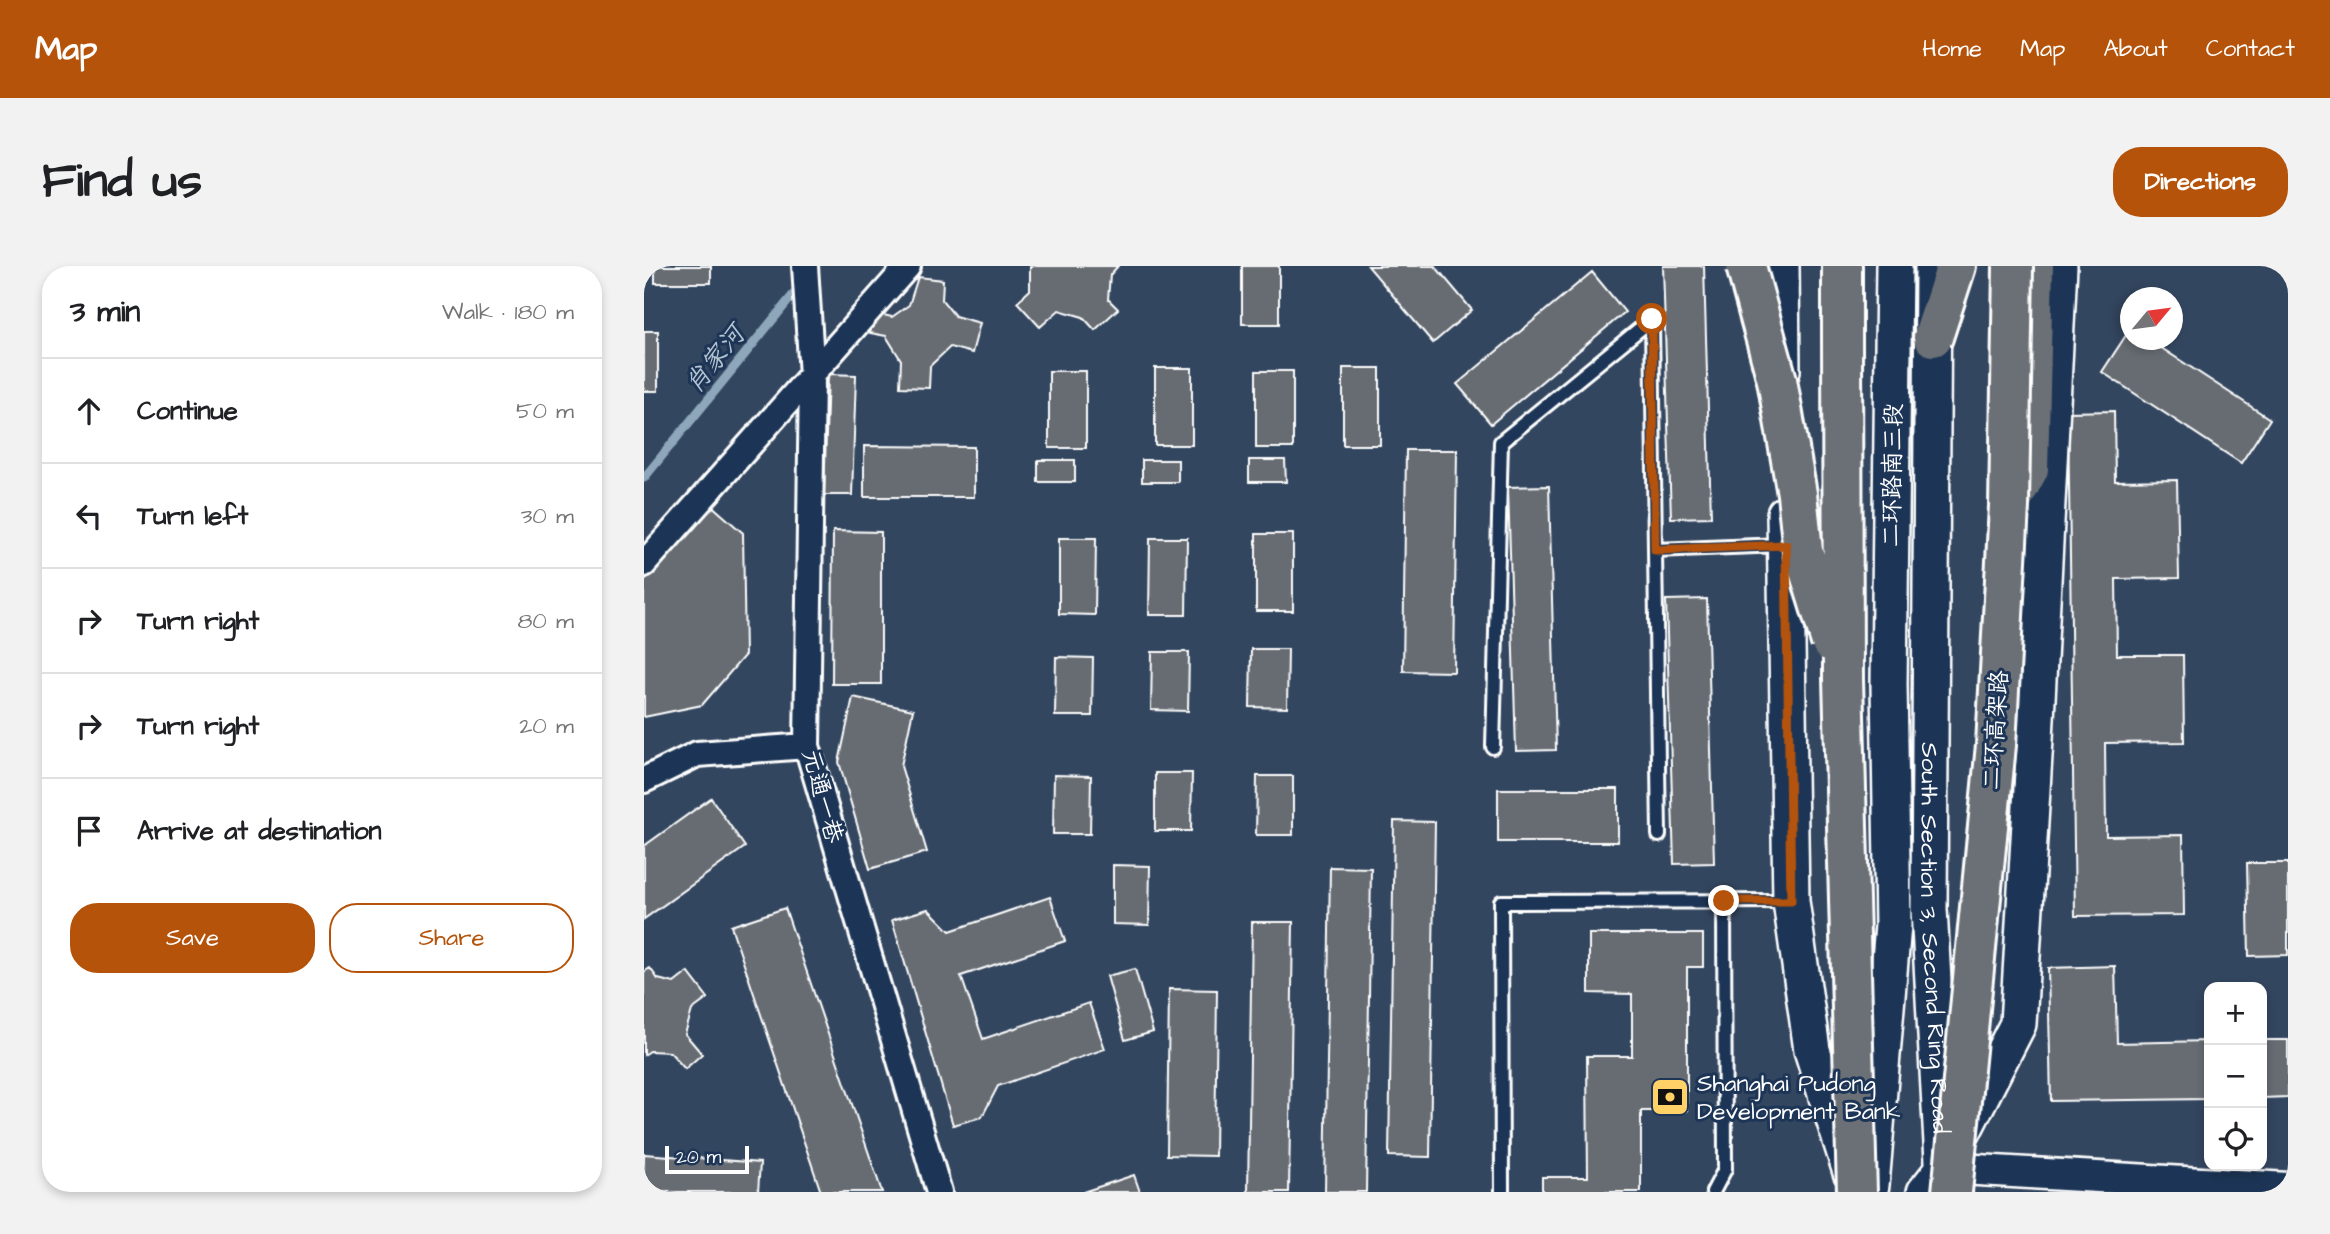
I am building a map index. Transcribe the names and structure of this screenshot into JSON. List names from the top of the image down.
{
  "streets": {
    "main road": ["二环路南三段", "二环高架路", "South Section 3, Second Ring Road"],
    "street": ["元通一巷"]
  },
  "crossings": [
    ["二环路南三段", "South Section 3, Second Ring Road"],
    ["二环高架路", "South Section 3, Second Ring Road"]
  ],
  "water": ["肖家河"],
  "places": {
    "bank": ["Shanghai Pudong Development Bank"]
  },
  "scale_bar": "20 m",
  "north": "top right",
  "page": {
    "header": "Map",
    "nav": [
      "Home",
      "Map",
      "About",
      "Contact"
    ],
    "buttons": [
      "Directions",
      ["Save", "Share"]
    ],
    "title": "Find us",
    "heading": ["3 min", "Walk · 180 m"],
    "list": [
      ["Continue", "50 m"],
      ["Turn left", "30 m"],
      ["Turn right", "80 m"],
      ["Turn right", "20 m"],
      "Arrive at destination"
    ],
    "map_buttons": ["+", "−"],
    "scale": "20 m"
  }
}
